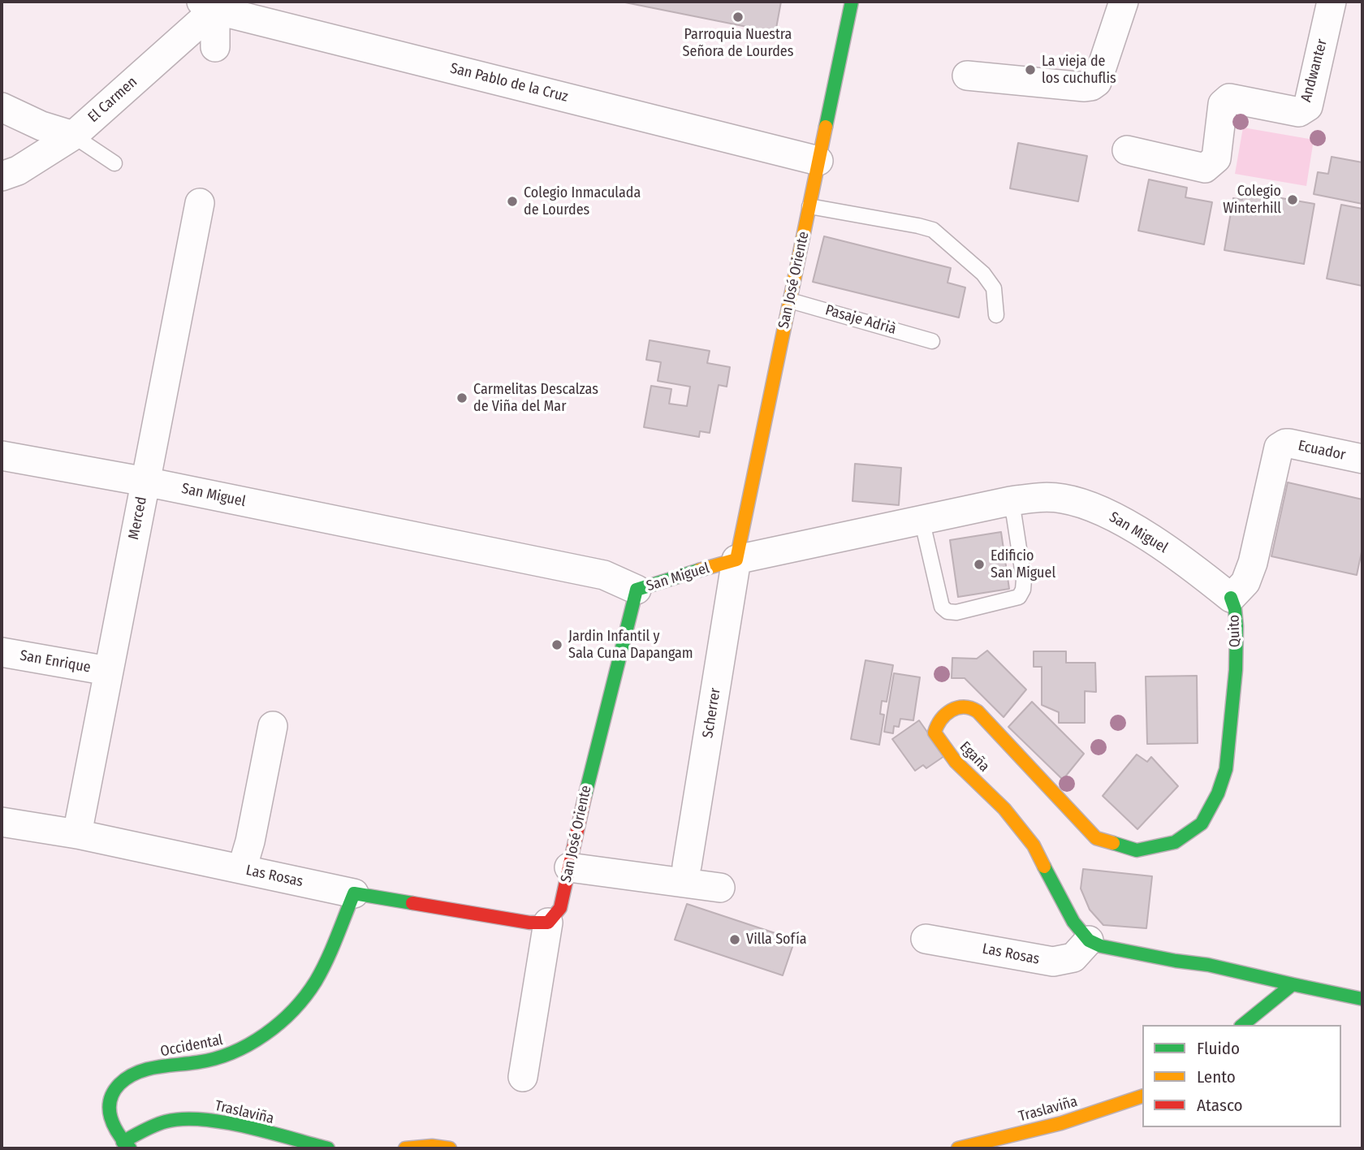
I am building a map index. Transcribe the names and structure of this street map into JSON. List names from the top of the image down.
{
  "streets": {
    "street": [
      "Andwanter",
      "San Pablo de la Cruz",
      "El Carmen",
      "San José Oriente",
      "Ecuador",
      "San Miguel",
      "Merced",
      "Quito",
      "San Enrique",
      "Scherrer",
      "Egaña",
      "Las Rosas",
      "Occidental",
      "Traslaviña"
    ],
    "lane": ["Pasaje Adrià"]
  },
  "crossings": [
    ["San Pablo de la Cruz", "El Carmen"],
    ["San Pablo de la Cruz", "San José Oriente"],
    ["San José Oriente", "Pasaje Adrià"],
    ["San José Oriente", "San Miguel"],
    ["San José Oriente", "Scherrer"],
    ["San José Oriente", "Las Rosas"],
    ["Ecuador", "Quito"],
    ["San Miguel", "Merced"],
    ["San Miguel", "Quito"],
    ["San Miguel", "Scherrer"],
    ["Merced", "San Enrique"],
    ["Merced", "Las Rosas"],
    ["Quito", "Egaña"],
    ["Egaña", "Las Rosas"],
    ["Las Rosas", "Occidental"],
    ["Occidental", "Traslaviña"]
  ],
  "places": [
    "Parroquia Nuestra Señora de Lourdes",
    "La vieja de los cuchuflis",
    "Colegio Winterhill",
    "Colegio Inmaculada de Lourdes",
    "Carmelitas Descalzas de Viña del Mar",
    "Edificio San Miguel",
    "Jardin Infantil y Sala Cuna Dapangam",
    "Villa Sofía"
  ],
  "legend": ["Fluido", "Lento", "Atasco"]
}
